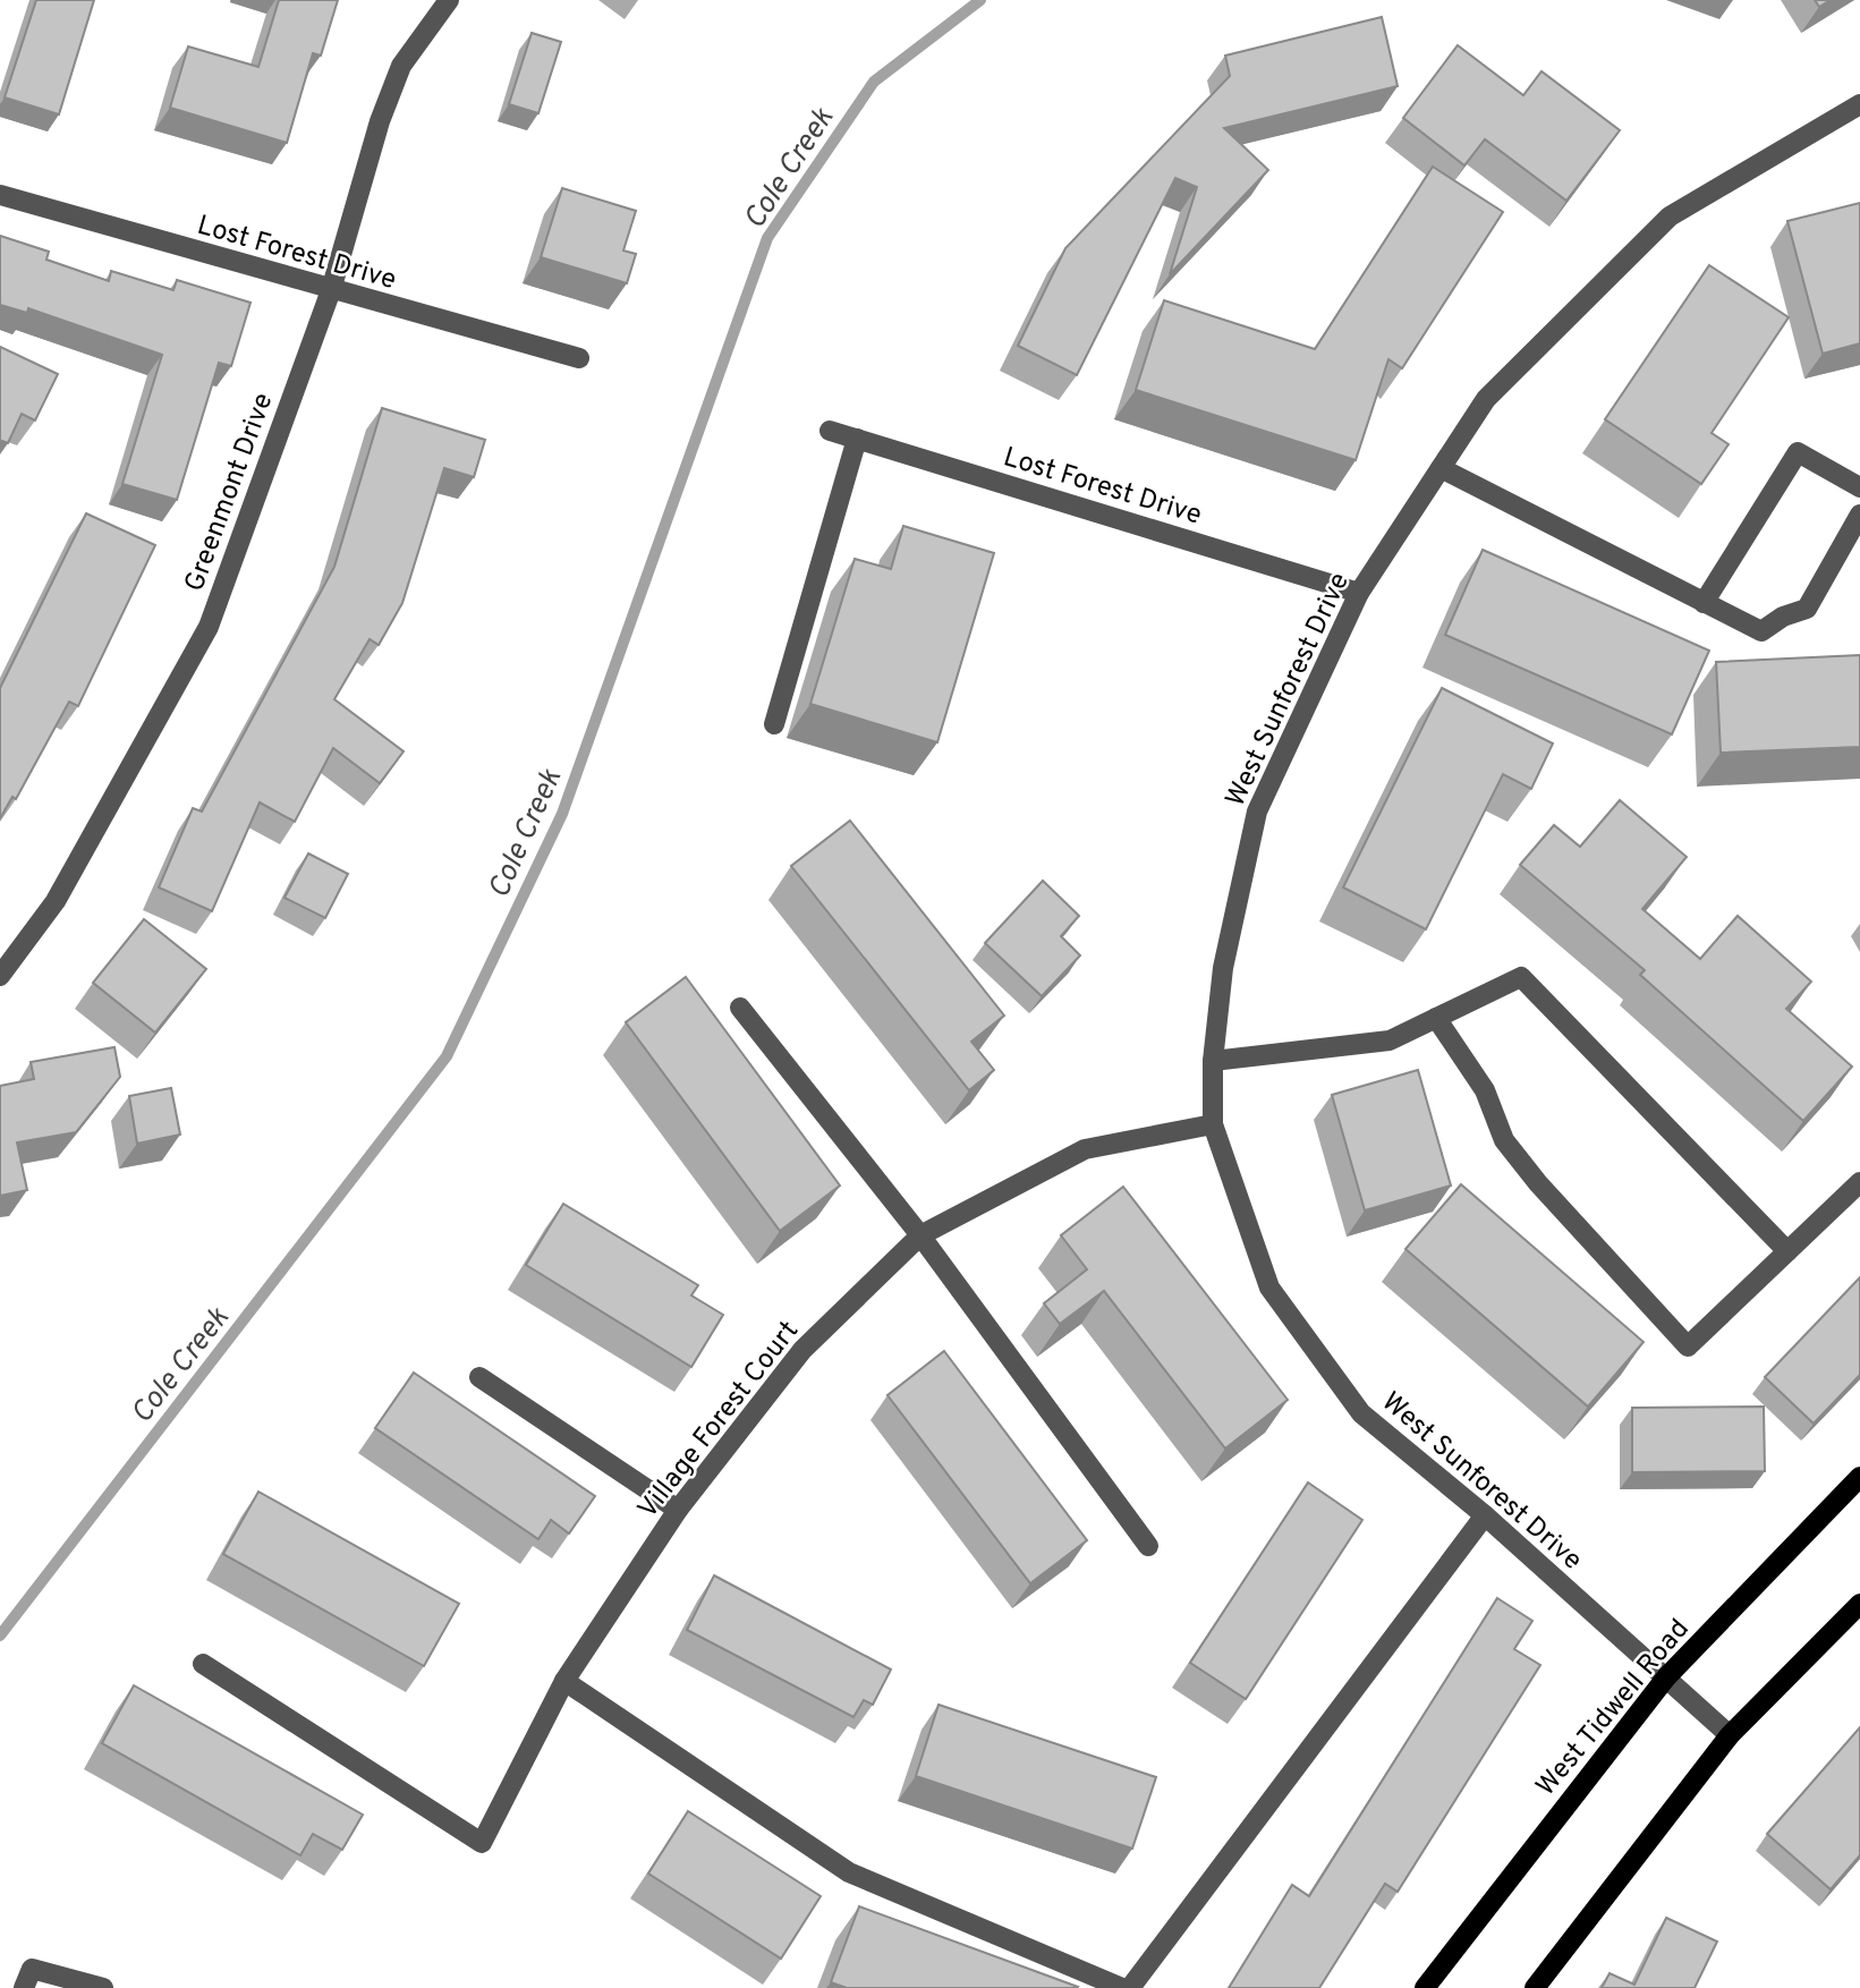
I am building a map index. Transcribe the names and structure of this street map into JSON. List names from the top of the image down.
{
  "streets": {
    "main road": ["West Tidwell Road"],
    "street": [
      "Lost Forest Drive",
      "Greenmont Drive",
      "West Sunforest Drive",
      "Village Forest Court"
    ]
  },
  "crossings": [
    ["Lost Forest Drive", "Greenmont Drive"],
    ["Lost Forest Drive", "West Sunforest Drive"],
    ["West Sunforest Drive", "Village Forest Court"],
    ["West Sunforest Drive", "West Tidwell Road"]
  ],
  "water": ["Cole Creek"]
}
